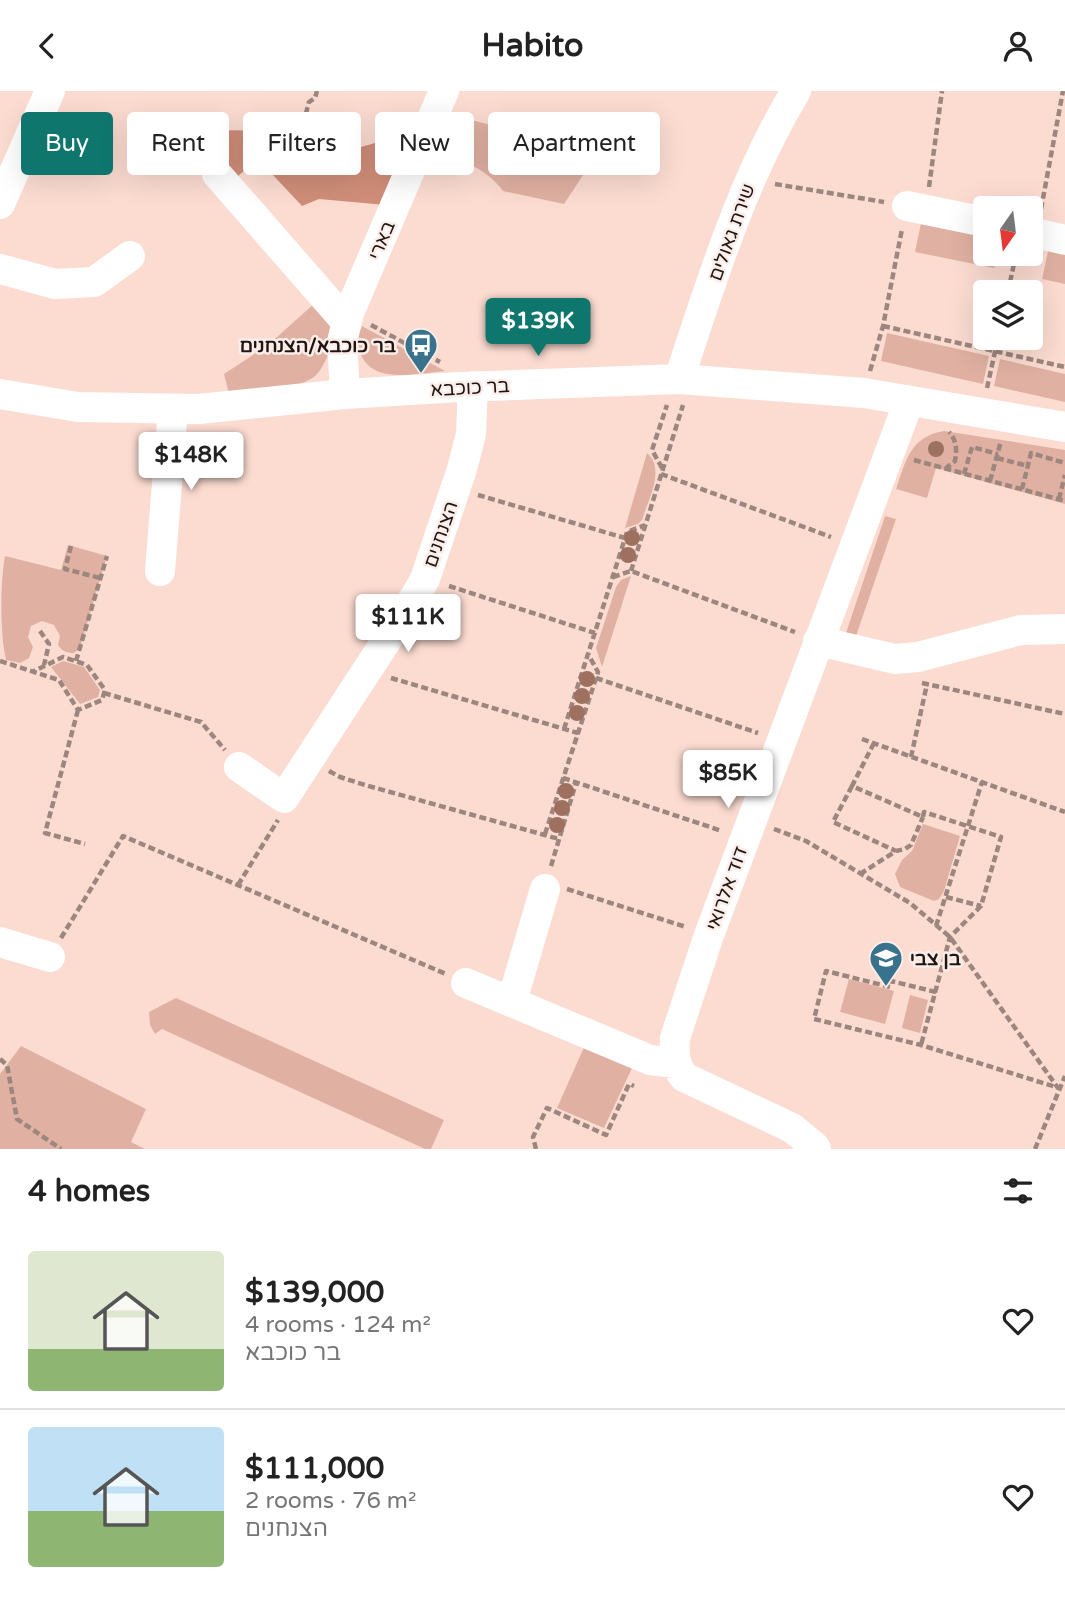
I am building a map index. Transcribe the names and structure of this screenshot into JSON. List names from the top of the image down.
{
  "streets": {
    "street": [
      "שירת גאולים",
      "בארי",
      "בר כוכבא",
      "הצנחנים",
      "דוד אלרואי"
    ]
  },
  "crossings": [
    ["שירת גאולים", "בר כוכבא"],
    ["בארי", "בר כוכבא"],
    ["בר כוכבא", "הצנחנים"],
    ["בר כוכבא", "דוד אלרואי"]
  ],
  "places": {
    "bus stop": ["בר כוכבא/הצנחנים"],
    "school or university": ["בן צבי"]
  },
  "north": "bottom",
  "page": {
    "header": "Habito",
    "chip": [
      "Buy",
      "Rent",
      "Filters",
      "New",
      "Apartment"
    ],
    "price": [
      "$139K",
      "$148K",
      "$111K",
      "$85K"
    ],
    "heading": "4 homes",
    "list": [
      {
        "name": "$139,000",
        "note": "4 rooms · 124 m² · בר כוכבא"
      },
      {
        "name": "$111,000",
        "note": "2 rooms · 76 m² · הצנחנים"
      }
    ]
  }
}
